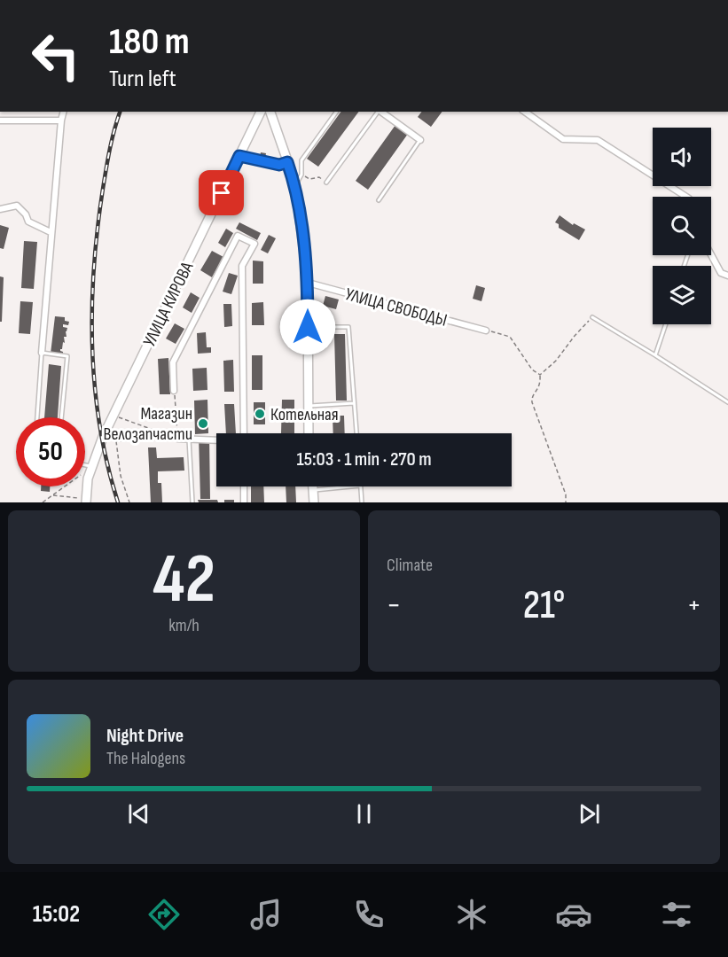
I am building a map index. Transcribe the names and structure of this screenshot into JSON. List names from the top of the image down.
{
  "streets": {
    "main road": ["УЛИЦА КИРОВА"],
    "street": ["УЛИЦА СВОБОДЫ"]
  },
  "places": ["Котельная", "Магазин Велозапчасти"],
  "page": {
    "turn": ["180 m", "Turn left"],
    "limit": "50",
    "trip": "15:03 · 1 min · 270 m",
    "tile": [
      ["42", "km/h"],
      "Climate"
    ],
    "heat": ["−", "21°", "+"],
    "song": ["Night Drive", "The Halogens"],
    "tabs": "15:02"
  }
}
